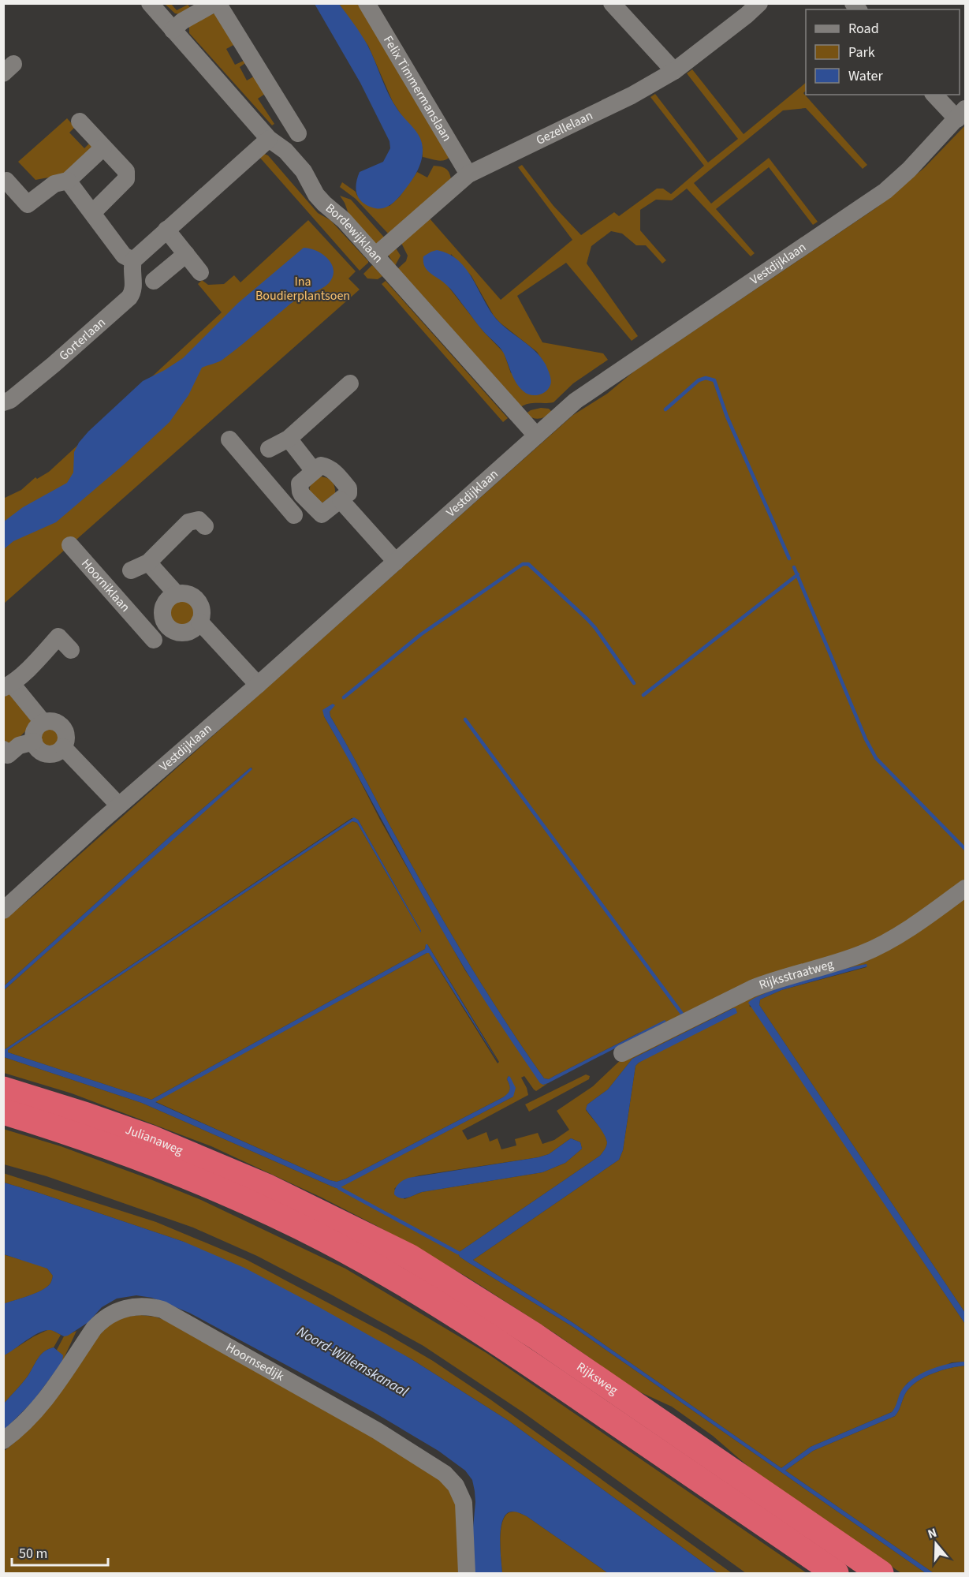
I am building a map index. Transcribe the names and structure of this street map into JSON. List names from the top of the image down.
{
  "streets": {
    "highway": ["Julianaweg", "Rijksweg"],
    "street": [
      "Felix Timmermanslaan",
      "Gezellelaan",
      "Bordewijklaan",
      "Vestdijklaan",
      "Gorterlaan",
      "Hoorniklaan",
      "Rijksstraatweg",
      "Hoornsedijk"
    ]
  },
  "crossings": [
    ["Felix Timmermanslaan", "Gezellelaan"],
    ["Gezellelaan", "Bordewijklaan"],
    ["Bordewijklaan", "Vestdijklaan"],
    ["Julianaweg", "Rijksweg"]
  ],
  "water": ["Noord-Willemskanaal"],
  "parks": ["Ina Boudierplantsoen"],
  "legend": ["Road", "Park", "Water"],
  "scale_bar": "50 m",
  "north": "top"
}
